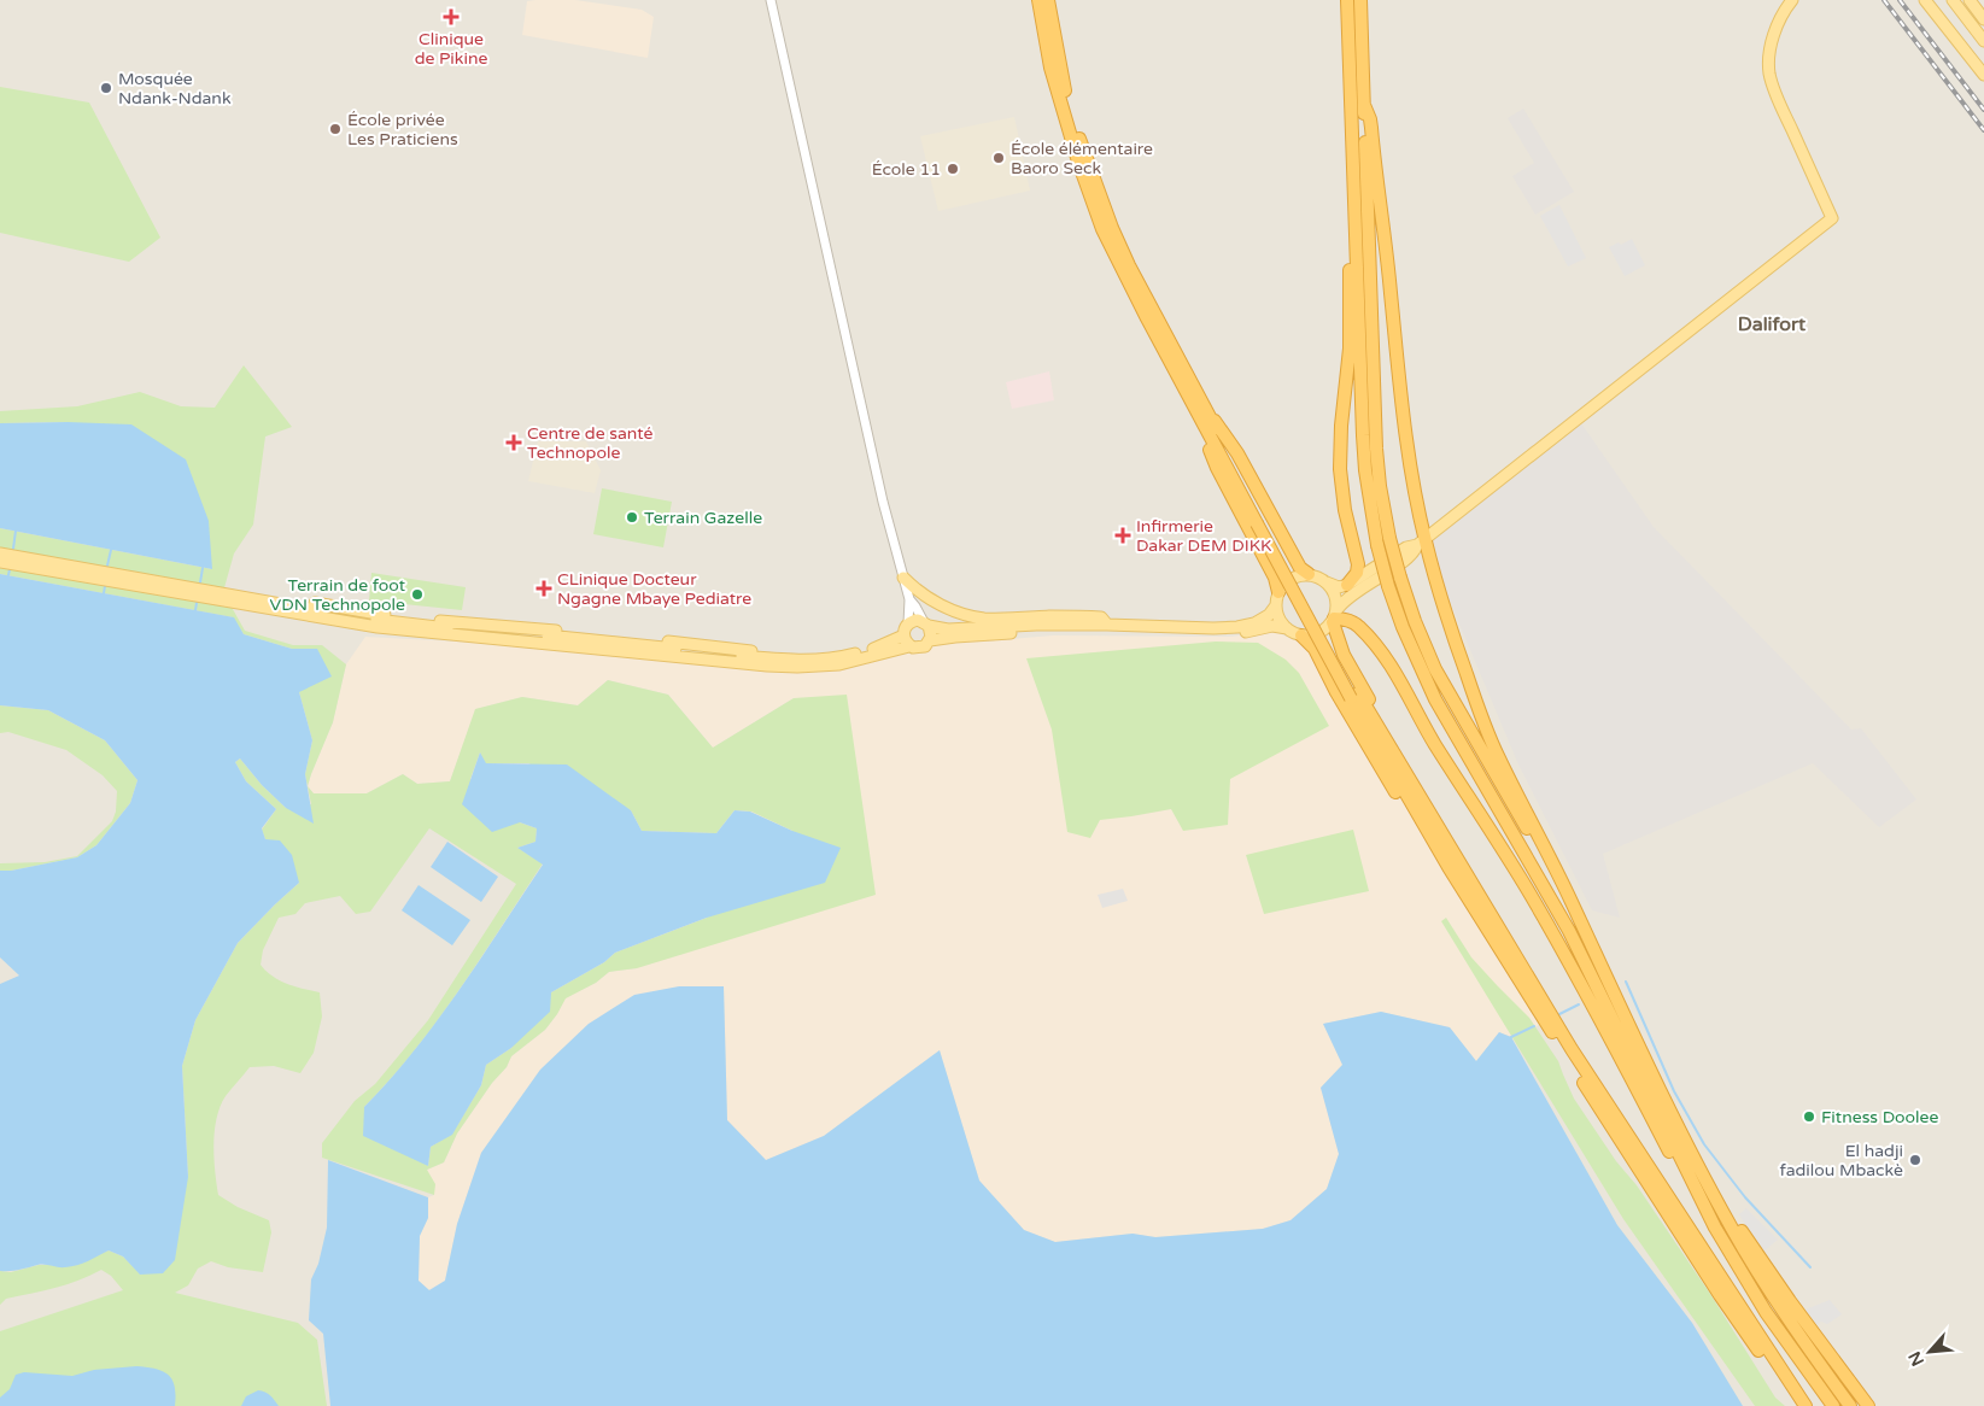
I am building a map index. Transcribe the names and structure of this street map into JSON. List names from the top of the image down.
{
  "districts": ["Dalifort"],
  "places": {
    "health": [
      "Clinique de Pikine",
      "Centre de santé Technopole",
      "Infirmerie Dakar DEM DIKK",
      "CLinique Docteur Ngagne Mbaye Pediatre"
    ],
    "other": [
      "Mosquée Ndank-Ndank",
      "École privée Les Praticiens",
      "École élémentaire Baoro Seck",
      "École 11",
      "Terrain Gazelle",
      "Terrain de foot VDN Technopole",
      "Fitness Doolee",
      "El hadji fadilou Mbackè"
    ]
  },
  "north": "bottom left"
}
